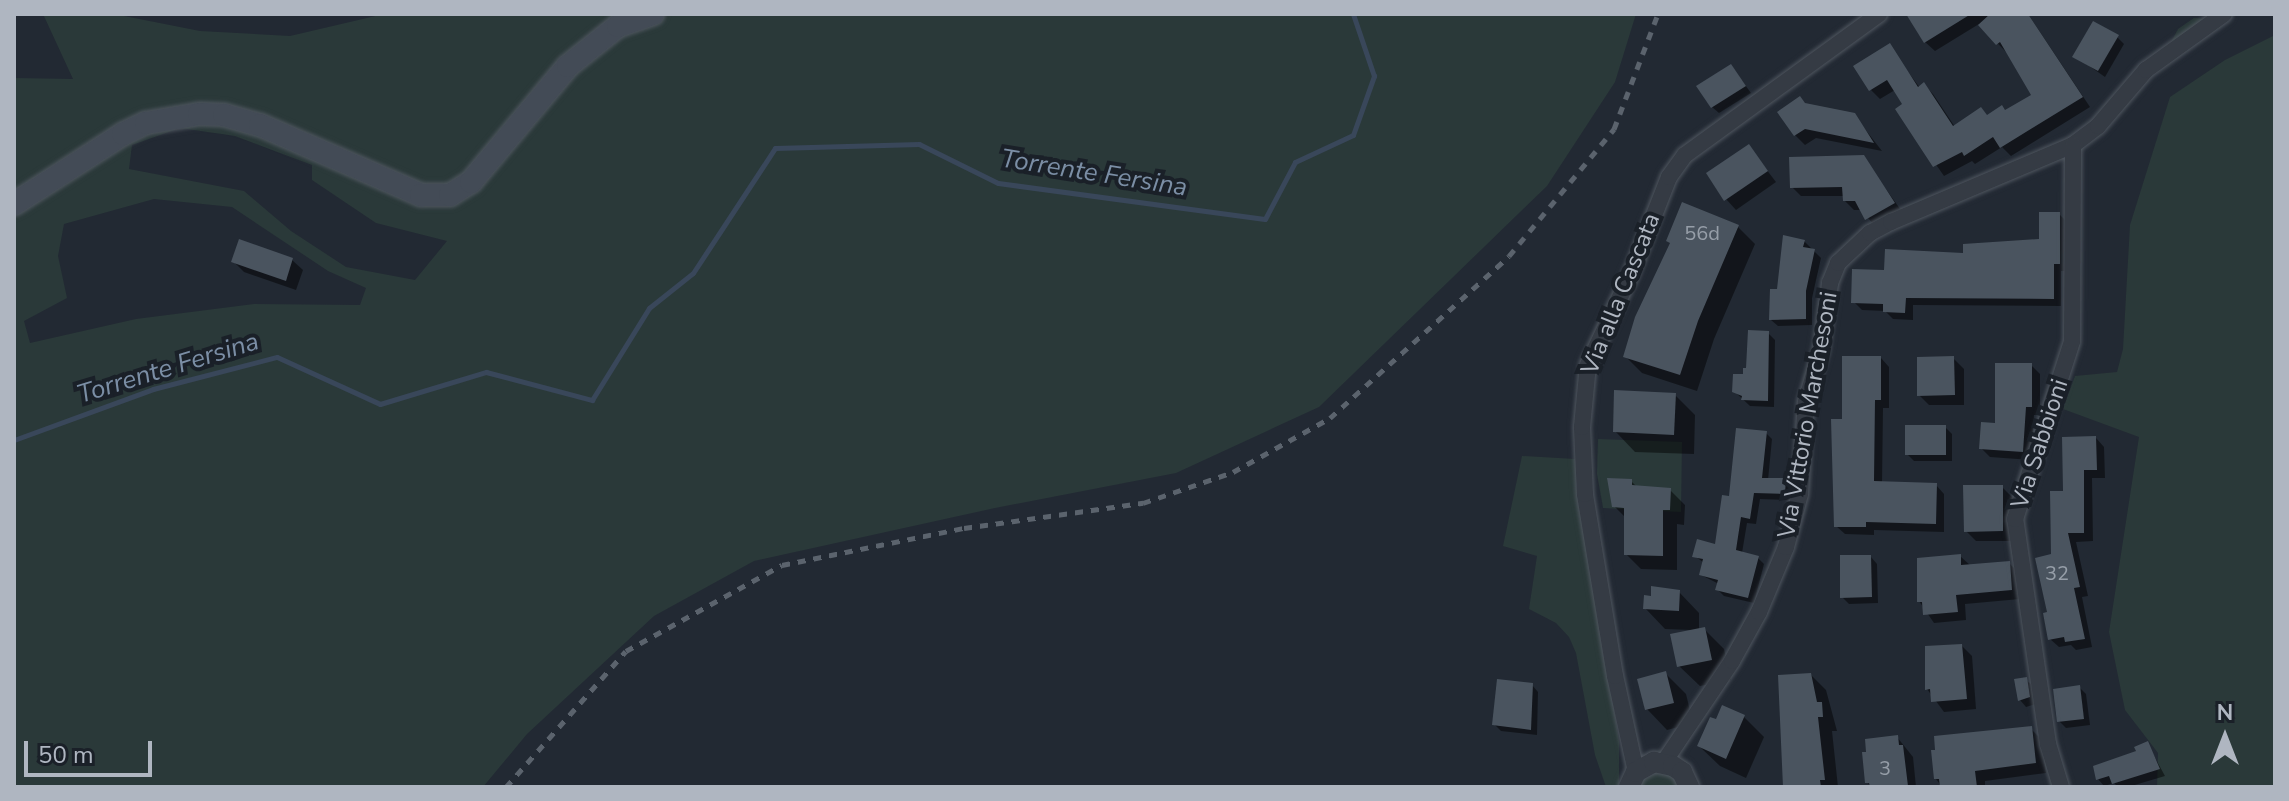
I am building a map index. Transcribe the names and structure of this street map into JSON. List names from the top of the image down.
{
  "streets": {
    "street": ["Via alla Cascata", "Via Vittorio Marchesoni", "Via Sabbioni"]
  },
  "crossings": [
    ["Via Vittorio Marchesoni", "Via Sabbioni"]
  ],
  "water": ["Torrente Fersina"],
  "house_numbers": ["56d", "32", "3"],
  "scale_bar": "50 m",
  "north": "top"
}
